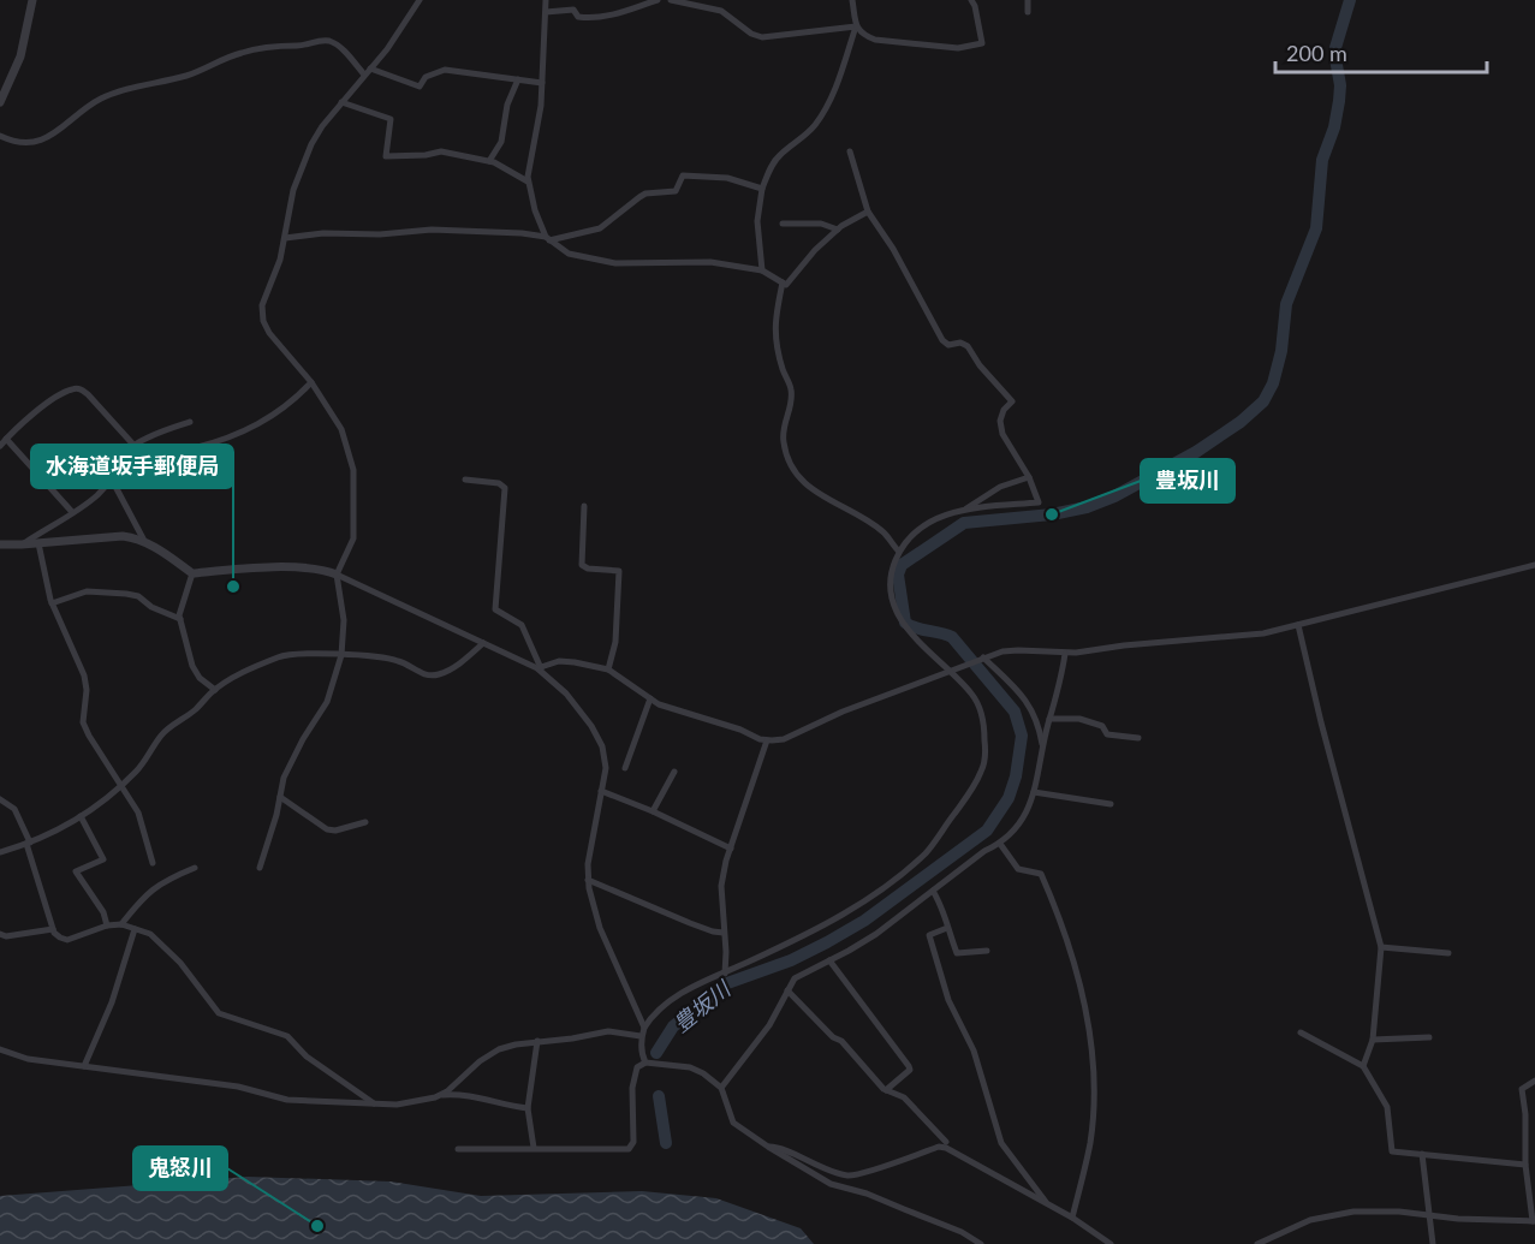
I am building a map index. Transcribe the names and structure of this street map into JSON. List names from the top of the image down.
{
  "water": ["豊坂川"],
  "places": ["豊坂川", "水海道坂手郵便局", "鬼怒川"],
  "scale_bar": "200 m"
}
